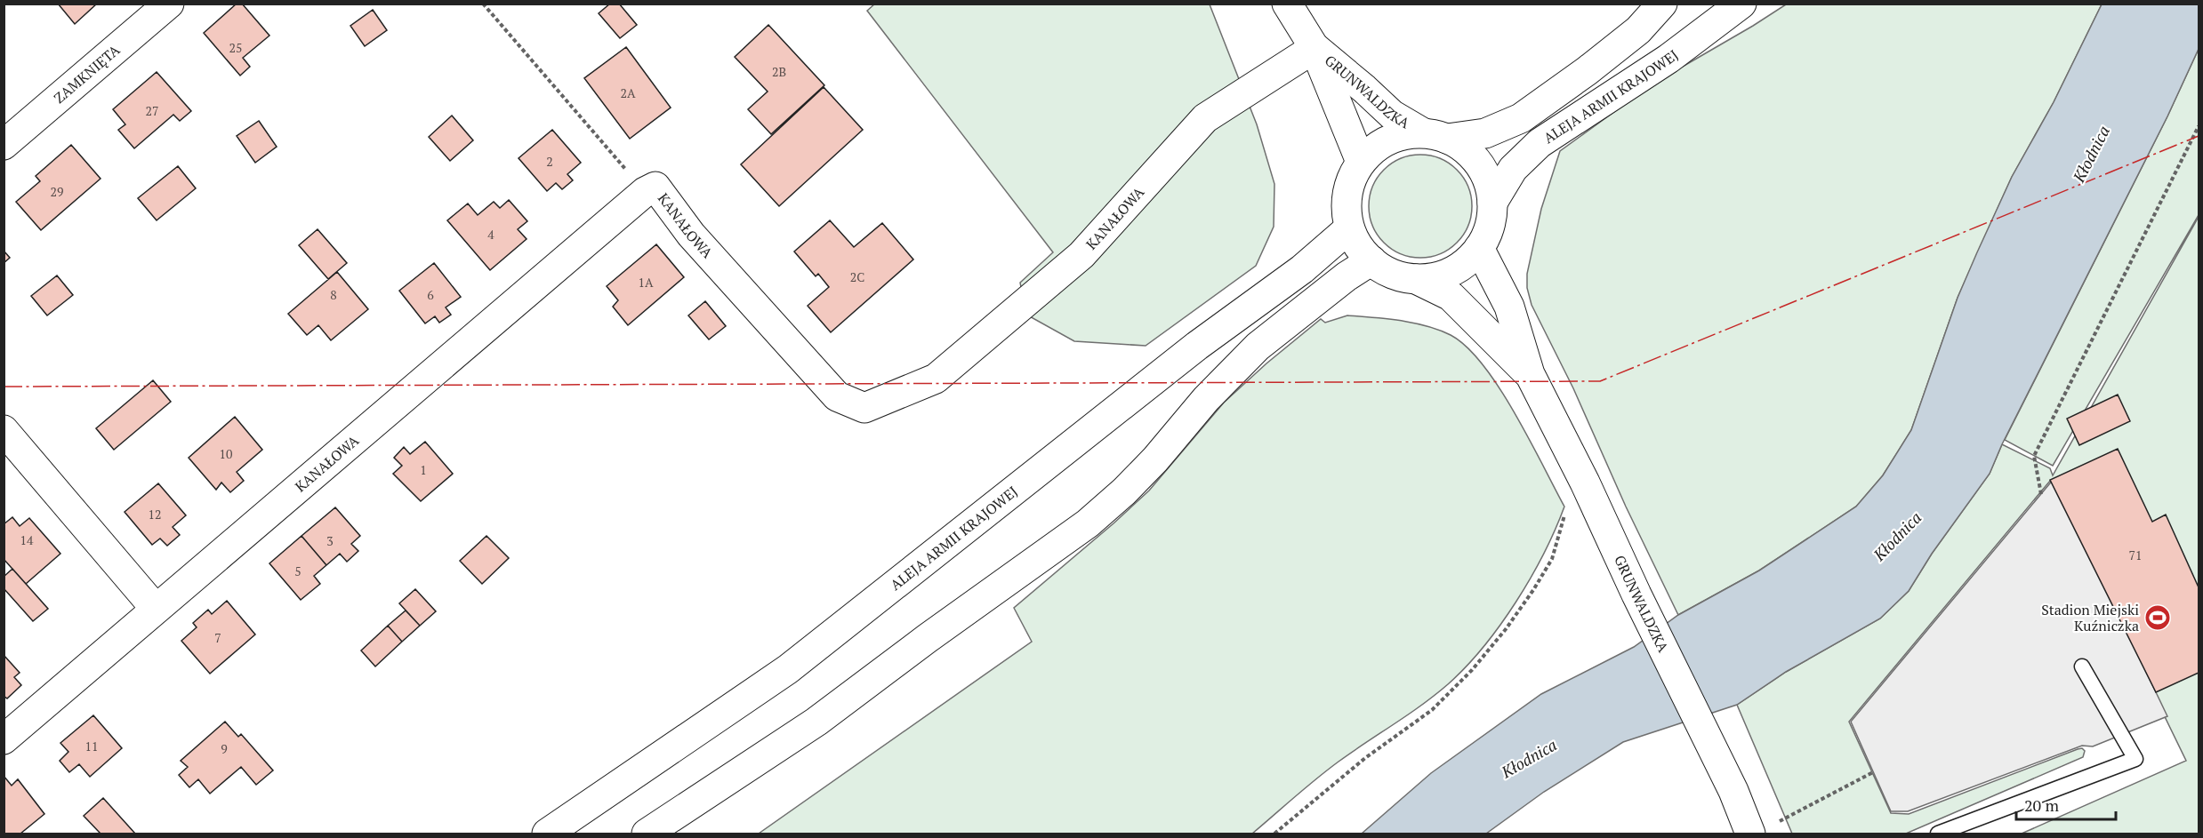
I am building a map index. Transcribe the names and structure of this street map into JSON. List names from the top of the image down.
{
  "streets": {
    "street": [
      "ZAMKNIĘTA",
      "GRUNWALDZKA",
      "ALEJA ARMII KRAJOWEJ",
      "KANAŁOWA"
    ]
  },
  "crossings": [
    ["GRUNWALDZKA", "ALEJA ARMII KRAJOWEJ"],
    ["GRUNWALDZKA", "KANAŁOWA"]
  ],
  "water": ["Kłodnica"],
  "places": {
    "sports": ["Stadion Miejski Kuźniczka"]
  },
  "house_numbers": [
    "25",
    "2B",
    "2A",
    "27",
    "2",
    "29",
    "4",
    "2C",
    "1A",
    "8",
    "6",
    "10",
    "1",
    "12",
    "14",
    "3",
    "71",
    "5",
    "7",
    "11",
    "9"
  ],
  "scale_bar": "20 m"
}
